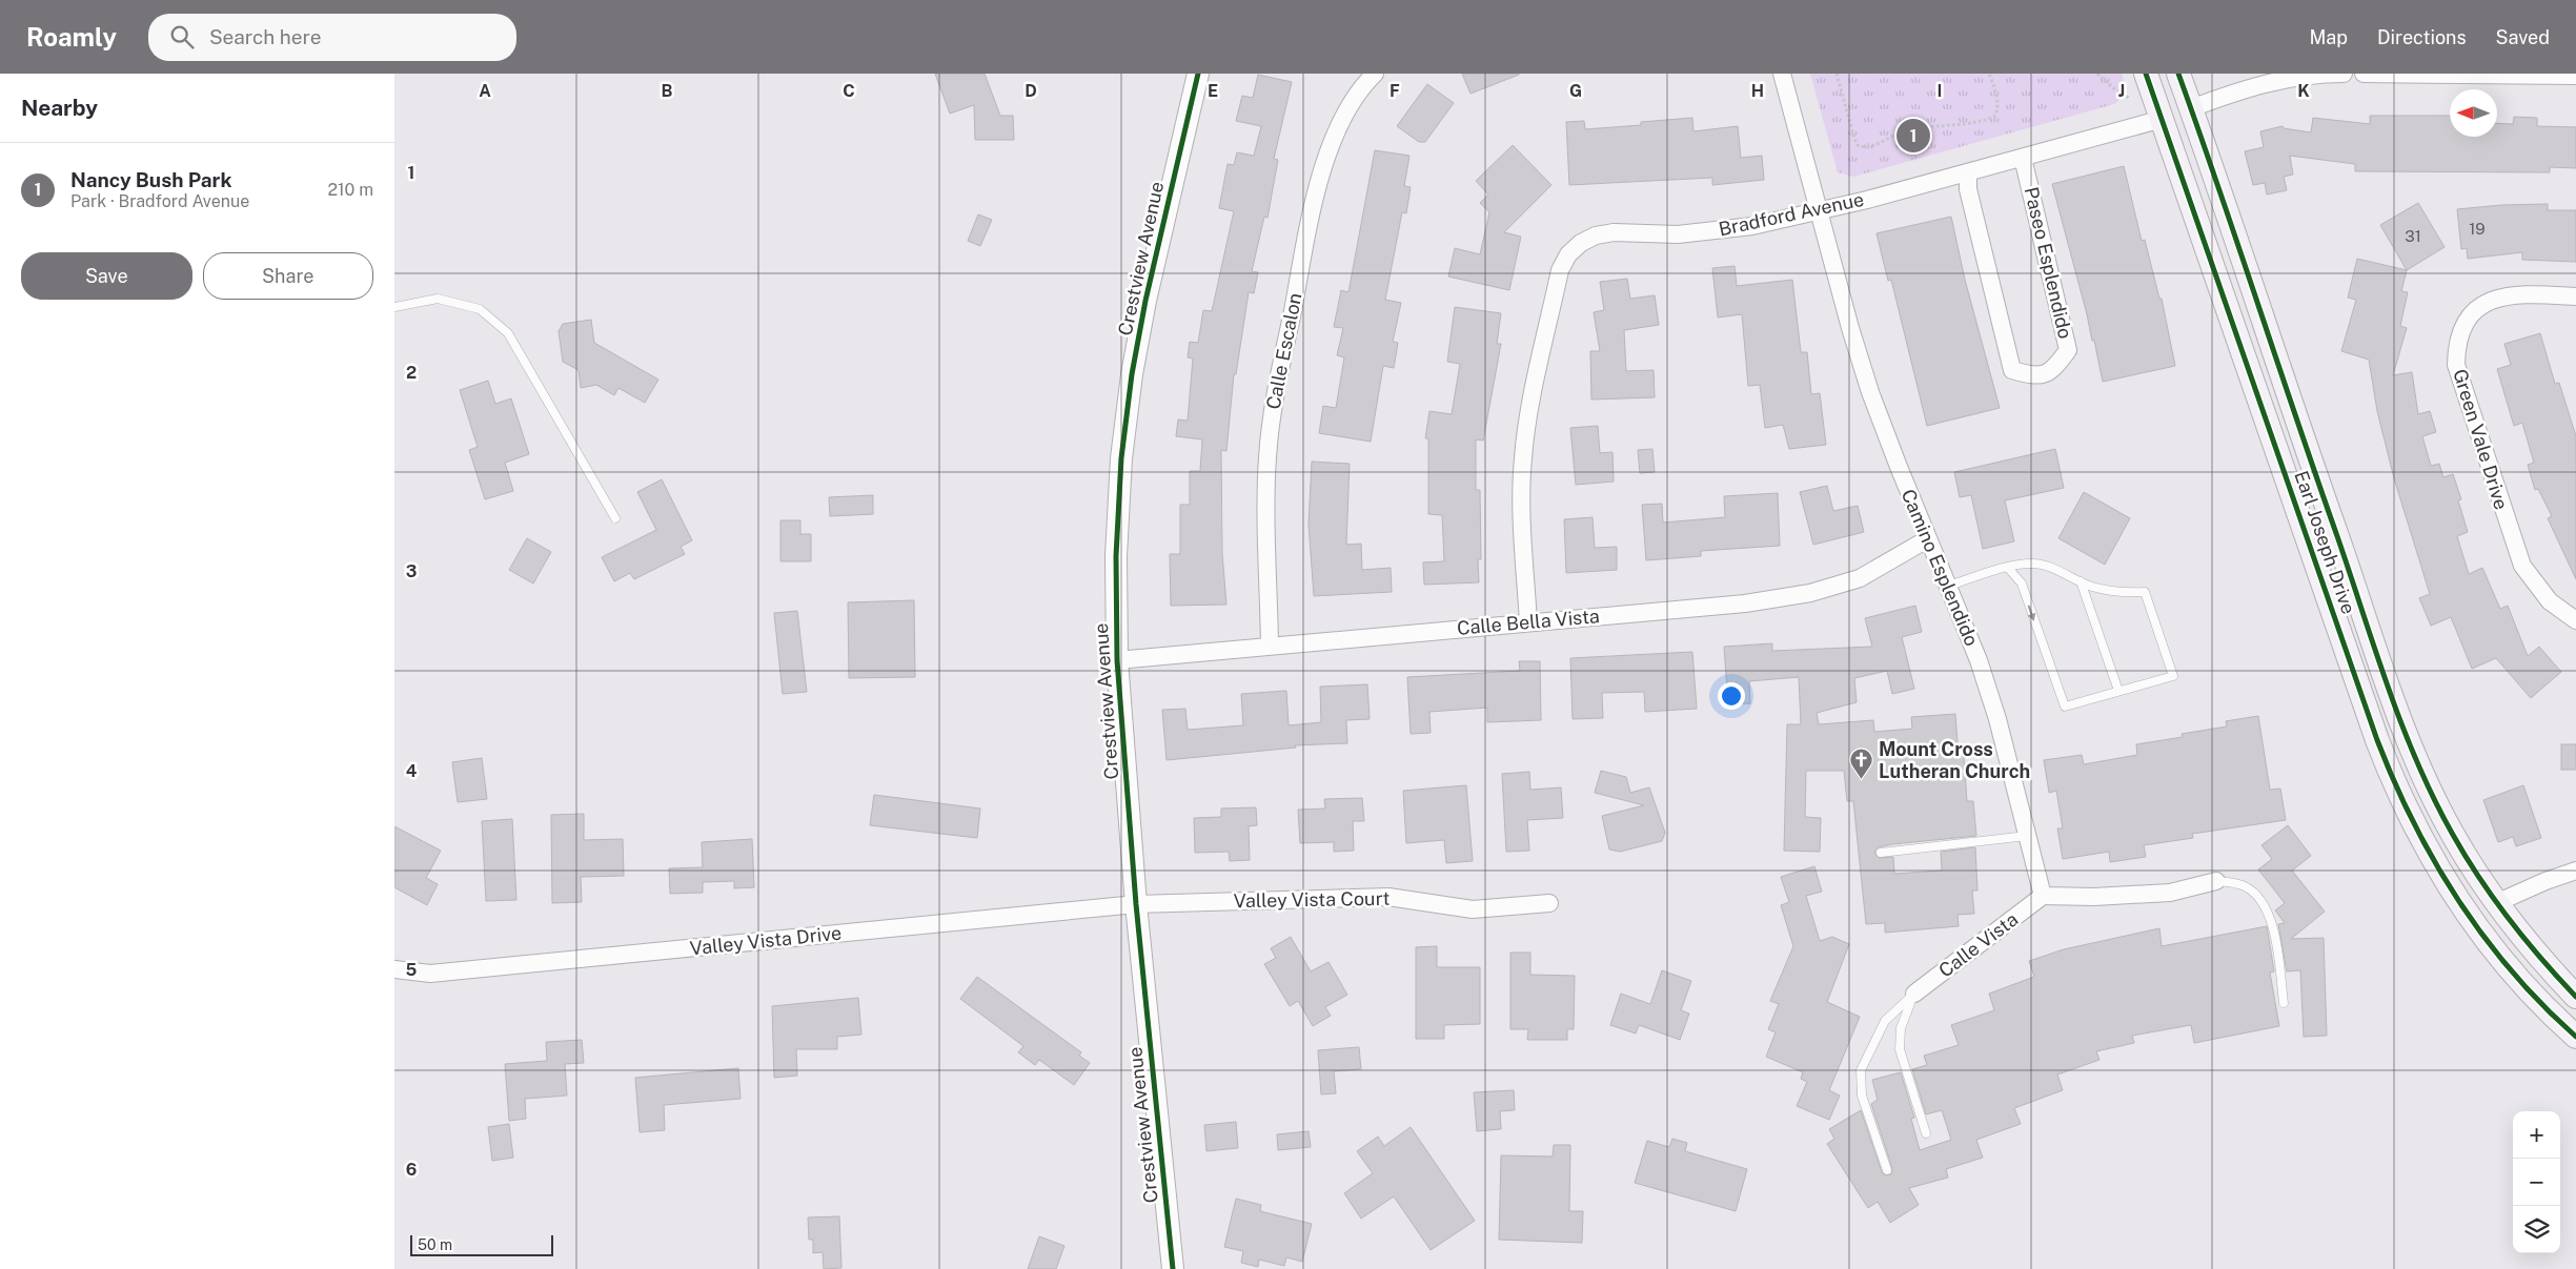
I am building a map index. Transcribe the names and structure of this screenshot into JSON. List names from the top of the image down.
{
  "streets": {
    "main road": ["Earl Joseph Drive"],
    "street": [
      "Bradford Avenue",
      "Crestview Avenue",
      "Paseo Esplendido",
      "Calle Escalon",
      "Green Vale Drive",
      "Camino Esplendido",
      "Calle Bella Vista",
      "Valley Vista Court",
      "Valley Vista Drive",
      "Calle Vista"
    ]
  },
  "crossings": [
    ["Bradford Avenue", "Paseo Esplendido"],
    ["Bradford Avenue", "Earl Joseph Drive"],
    ["Bradford Avenue", "Camino Esplendido"],
    ["Bradford Avenue", "Calle Bella Vista"],
    ["Crestview Avenue", "Calle Bella Vista"],
    ["Crestview Avenue", "Valley Vista Court"],
    ["Crestview Avenue", "Valley Vista Drive"],
    ["Calle Escalon", "Calle Bella Vista"],
    ["Camino Esplendido", "Calle Bella Vista"],
    ["Camino Esplendido", "Calle Vista"],
    ["Valley Vista Court", "Valley Vista Drive"]
  ],
  "places": {
    "church": ["Mount Cross Lutheran Church"]
  },
  "house_numbers": ["19", "31"],
  "scale_bar": "50 m",
  "north": "left",
  "page": {
    "header": "Roamly",
    "search": "Search here",
    "nav": ["Map", "Directions", "Saved"],
    "heading": "Nearby",
    "pins": "1",
    "list": [
      {
        "mark": "1",
        "name": "Nancy Bush Park",
        "note": "Park · Bradford Avenue",
        "value": "210 m"
      }
    ],
    "buttons": ["Save", "Share"],
    "map_buttons": ["+", "−"],
    "scale": "50 m"
  },
  "grid": {
    "columns": [
      "A",
      "B",
      "C",
      "D",
      "E",
      "F",
      "G",
      "H",
      "I",
      "J",
      "K"
    ],
    "rows": [
      "1",
      "2",
      "3",
      "4",
      "5",
      "6"
    ]
  }
}
